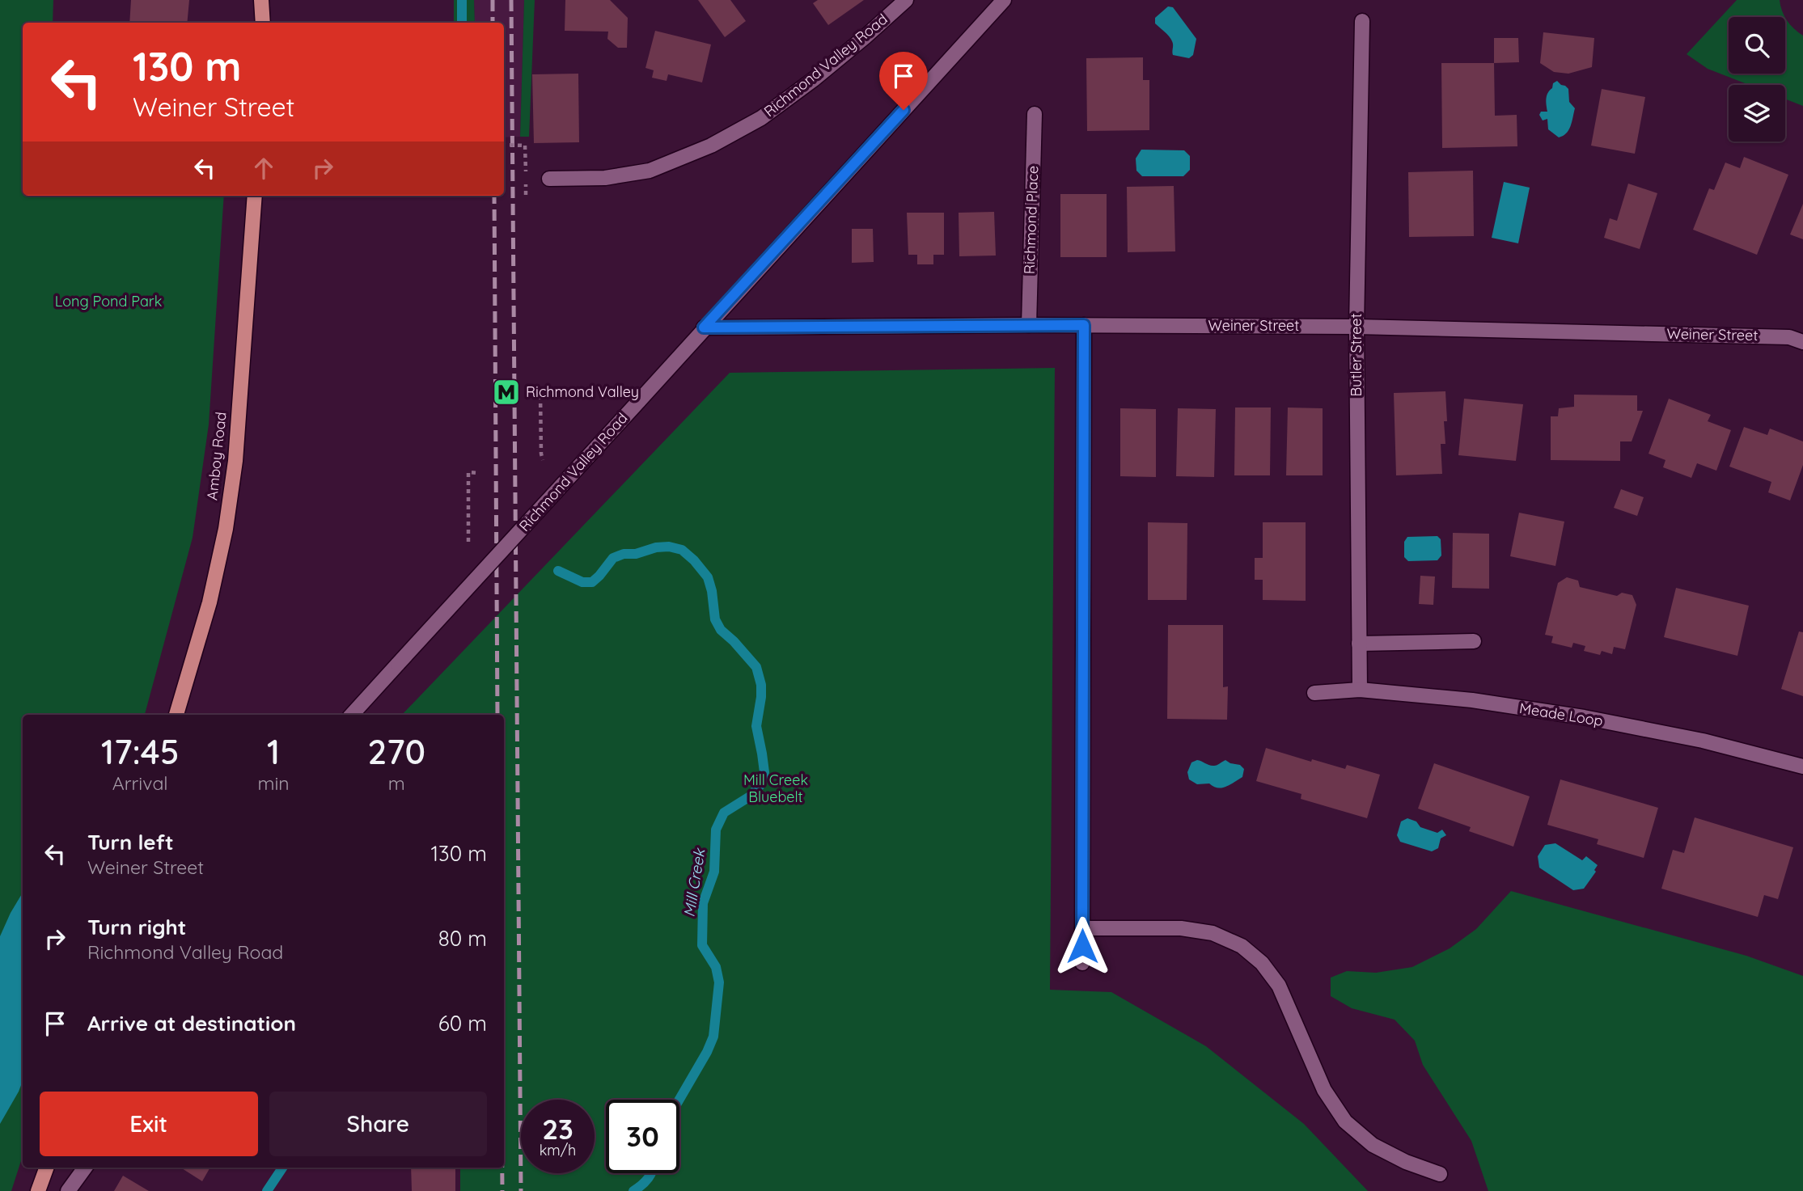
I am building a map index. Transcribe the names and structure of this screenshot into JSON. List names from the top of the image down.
{
  "streets": {
    "main road": ["Amboy Road"],
    "street": [
      "Richmond Valley Road",
      "Richmond Place",
      "Weiner Street",
      "Butler Street",
      "Meade Loop"
    ]
  },
  "crossings": [
    ["Richmond Valley Road", "Weiner Street"],
    ["Richmond Place", "Weiner Street"],
    ["Weiner Street", "Butler Street"],
    ["Butler Street", "Meade Loop"]
  ],
  "water": ["Mill Creek"],
  "parks": ["Long Pond Park", "Mill Creek Bluebelt"],
  "places": {
    "metro station": ["Richmond Valley"]
  },
  "page": {
    "turn": ["130 m", "Weiner Street"],
    "eta": [
      "17:45",
      "Arrival",
      "1",
      "min",
      "270",
      "m"
    ],
    "list": [
      {
        "name": "Turn left",
        "note": "Weiner Street",
        "value": "130 m"
      },
      {
        "name": "Turn right",
        "note": "Richmond Valley Road",
        "value": "80 m"
      },
      {
        "name": "Arrive at destination",
        "value": "60 m"
      }
    ],
    "buttons": ["Exit", "Share"],
    "speed": "23 km/h",
    "limit": "30"
  }
}
